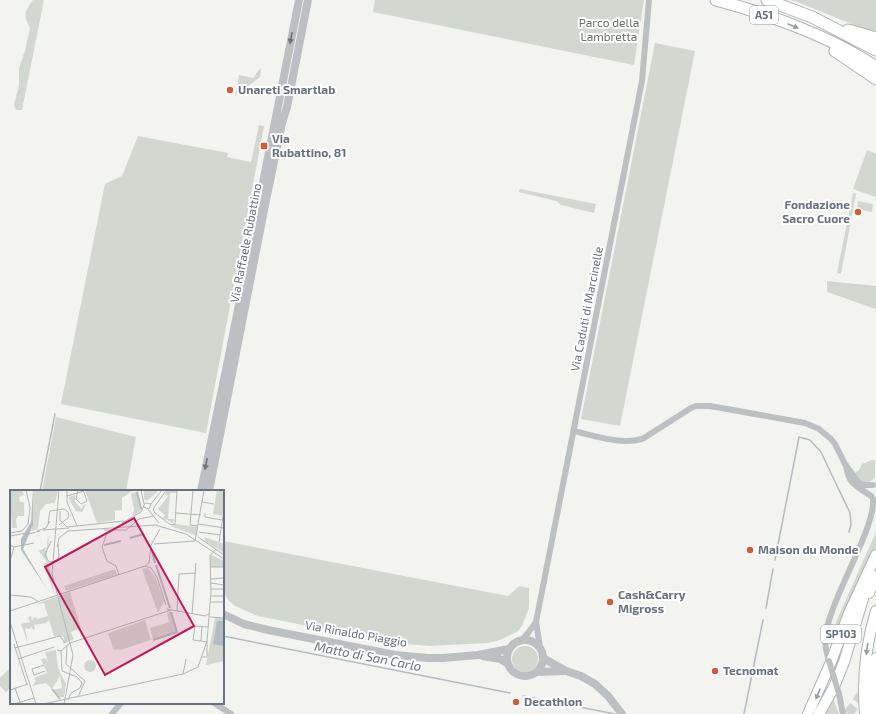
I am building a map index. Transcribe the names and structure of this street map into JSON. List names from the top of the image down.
{
  "streets": {
    "highway": ["A51"],
    "main road": ["SP103"],
    "street": ["Via Raffaele Rubattino", "Via Caduti di Marcinelle", "Via Rinaldo Piaggio"]
  },
  "crossings": [
    ["Via Caduti di Marcinelle", "Via Rinaldo Piaggio"]
  ],
  "water": ["Matto di San Carlo"],
  "parks": ["Parco della Lambretta"],
  "places": {
    "other": [
      "Unareti Smartlab",
      "Fondazione Sacro Cuore",
      "Maison du Monde",
      "Cash&Carry Migross",
      "Tecnomat",
      "Decathlon"
    ],
    "transit": ["Via Rubattino, 81"]
  }
}
